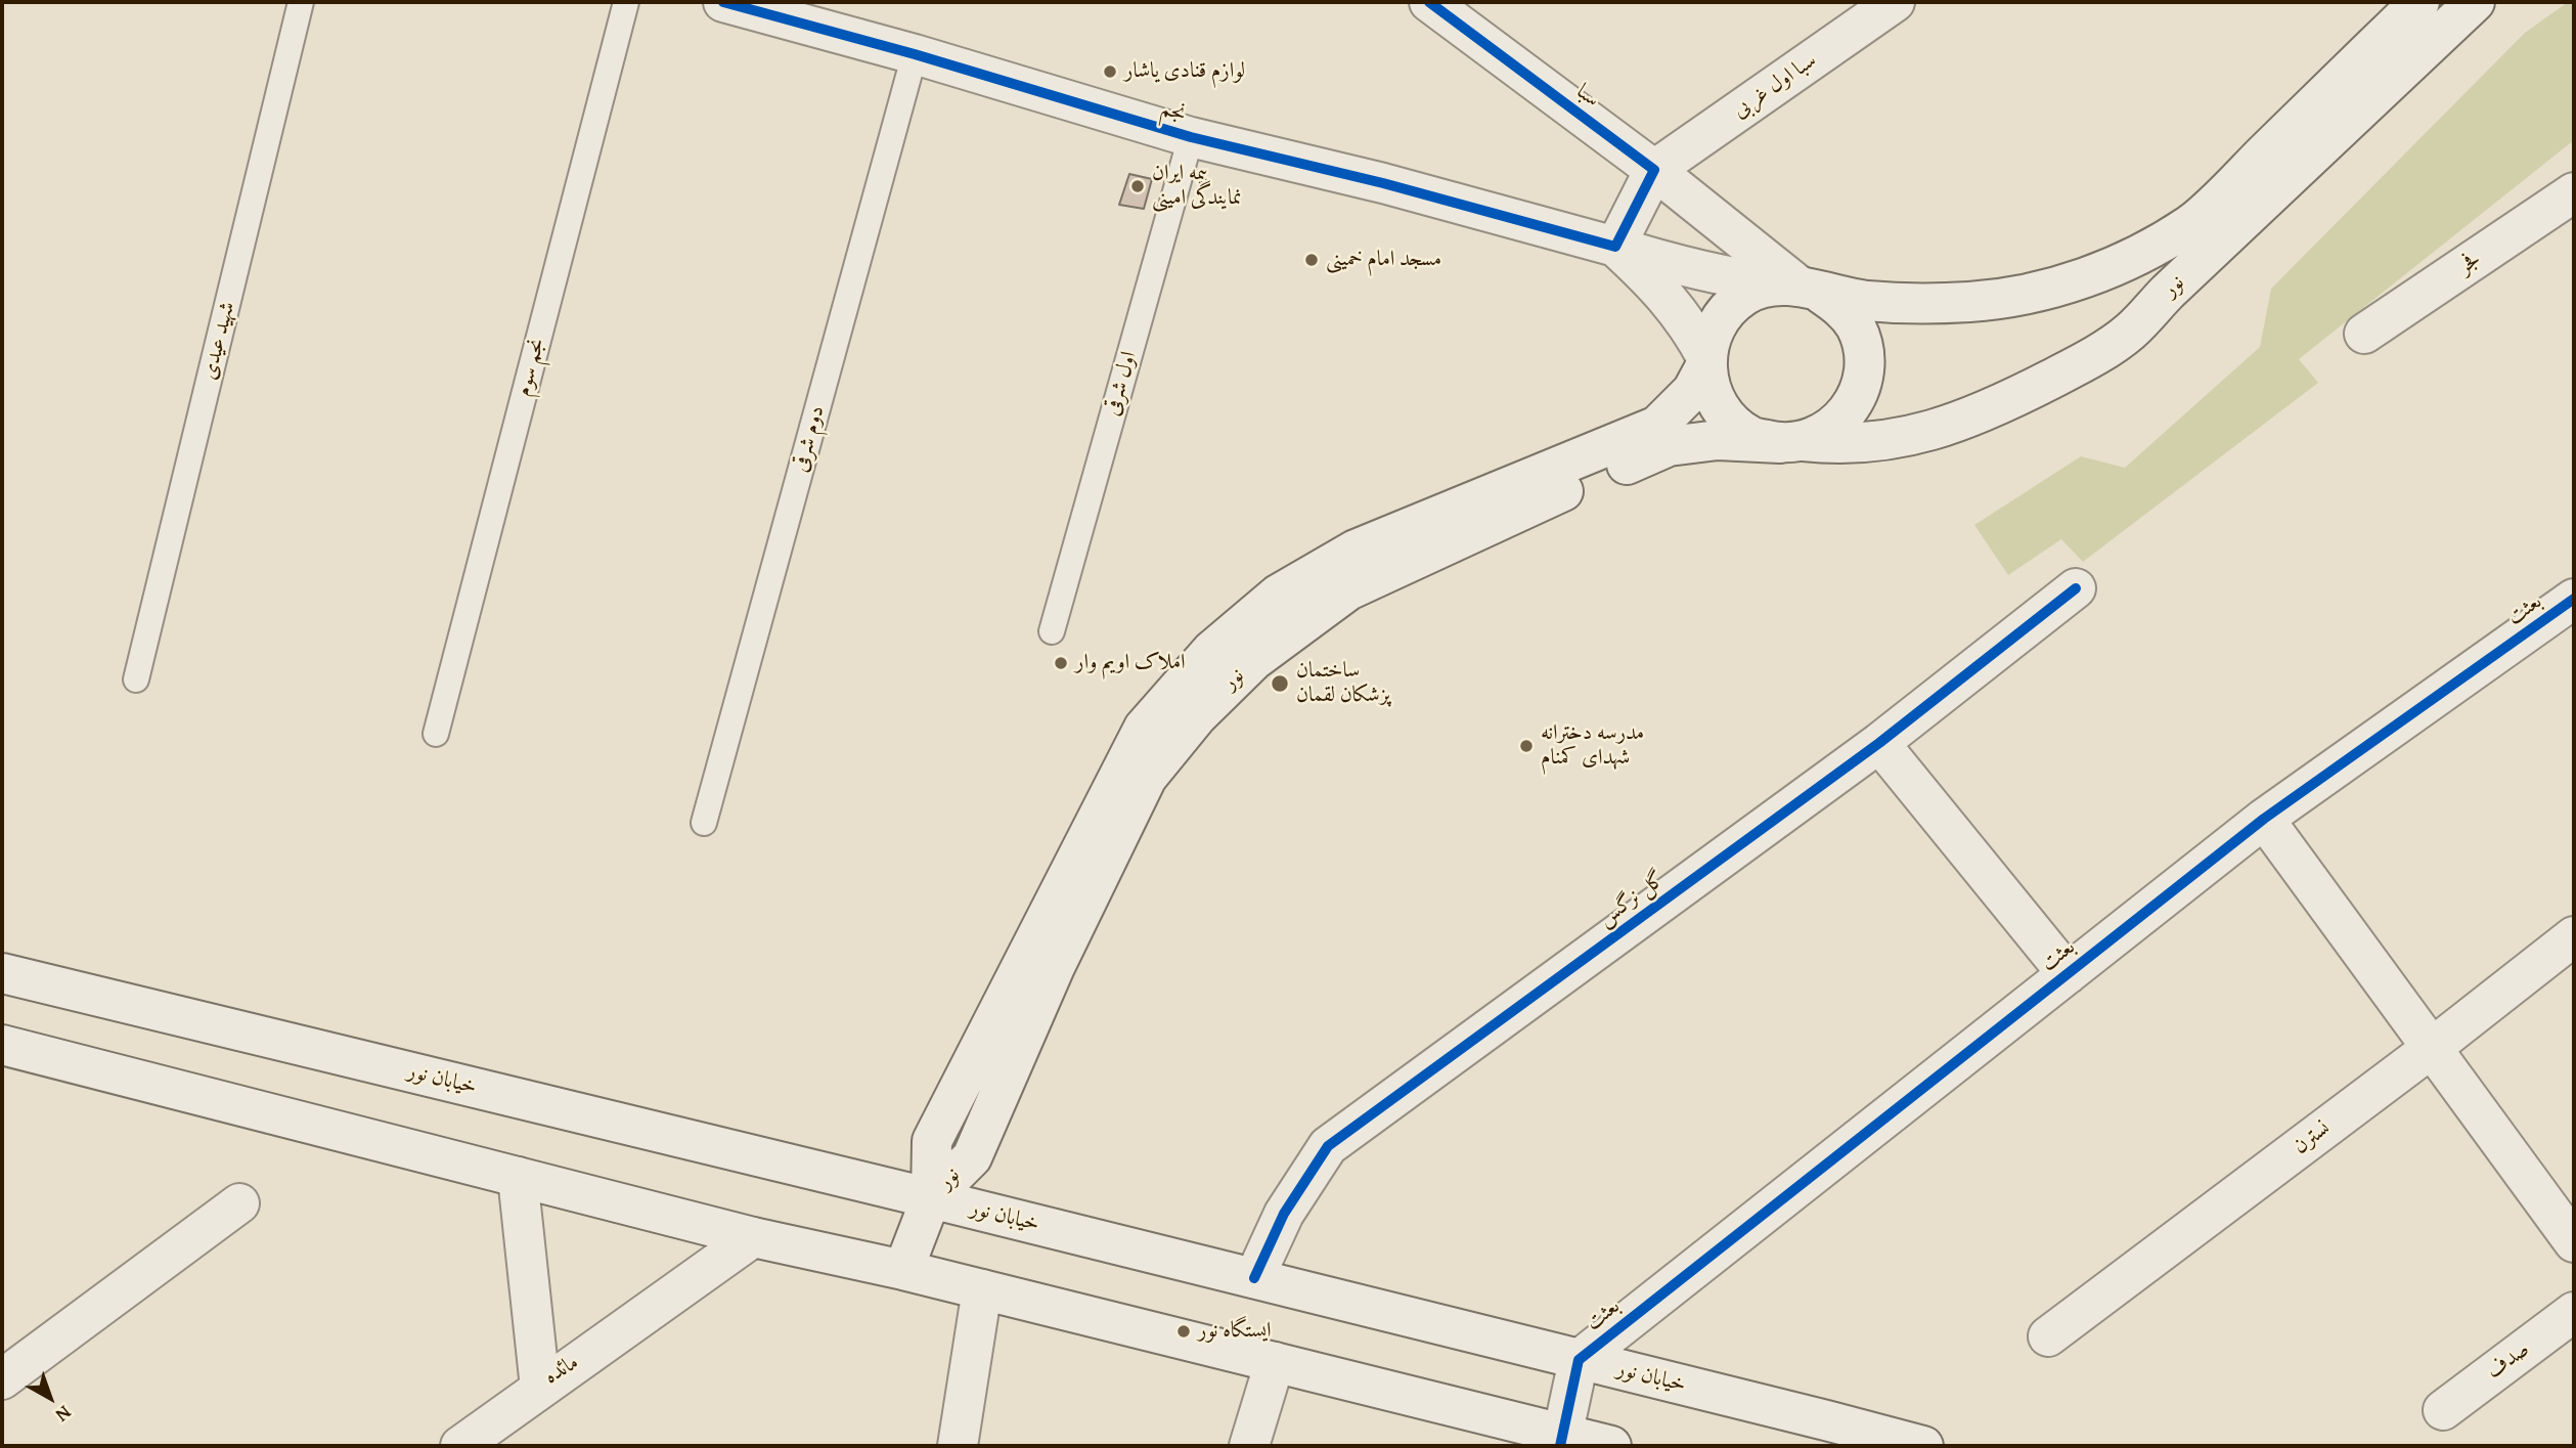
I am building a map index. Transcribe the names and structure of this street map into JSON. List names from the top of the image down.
{
  "streets": {
    "main road": [
      "سبا اول غربی",
      "سبا",
      "نجم",
      "فجر",
      "نور",
      "بعثت",
      "گل نرگس",
      "خیابان نور",
      "نسترن",
      "صدف",
      "مائده"
    ],
    "lane": [
      "شهید عیدی",
      "نجم سوم",
      "اول شرقی",
      "دوم شرقی"
    ]
  },
  "crossings": [
    ["سبا اول غربی", "سبا"],
    ["سبا", "نور"],
    ["نجم", "نور"],
    ["نجم", "اول شرقی"],
    ["نجم", "دوم شرقی"],
    ["نور", "خیابان نور"],
    ["بعثت", "خیابان نور"],
    ["گل نرگس", "خیابان نور"]
  ],
  "places": [
    "لوازم قنادی یاشار",
    "بیمه ایران نمایندگی امینی",
    "مسجد امام خمینی",
    "املاک اویم وار",
    "ساختمان پزشکان لقمان",
    "مدرسه دخترانه شهدای کمنام",
    "ایستگاه نور"
  ],
  "north": "bottom right"
}
